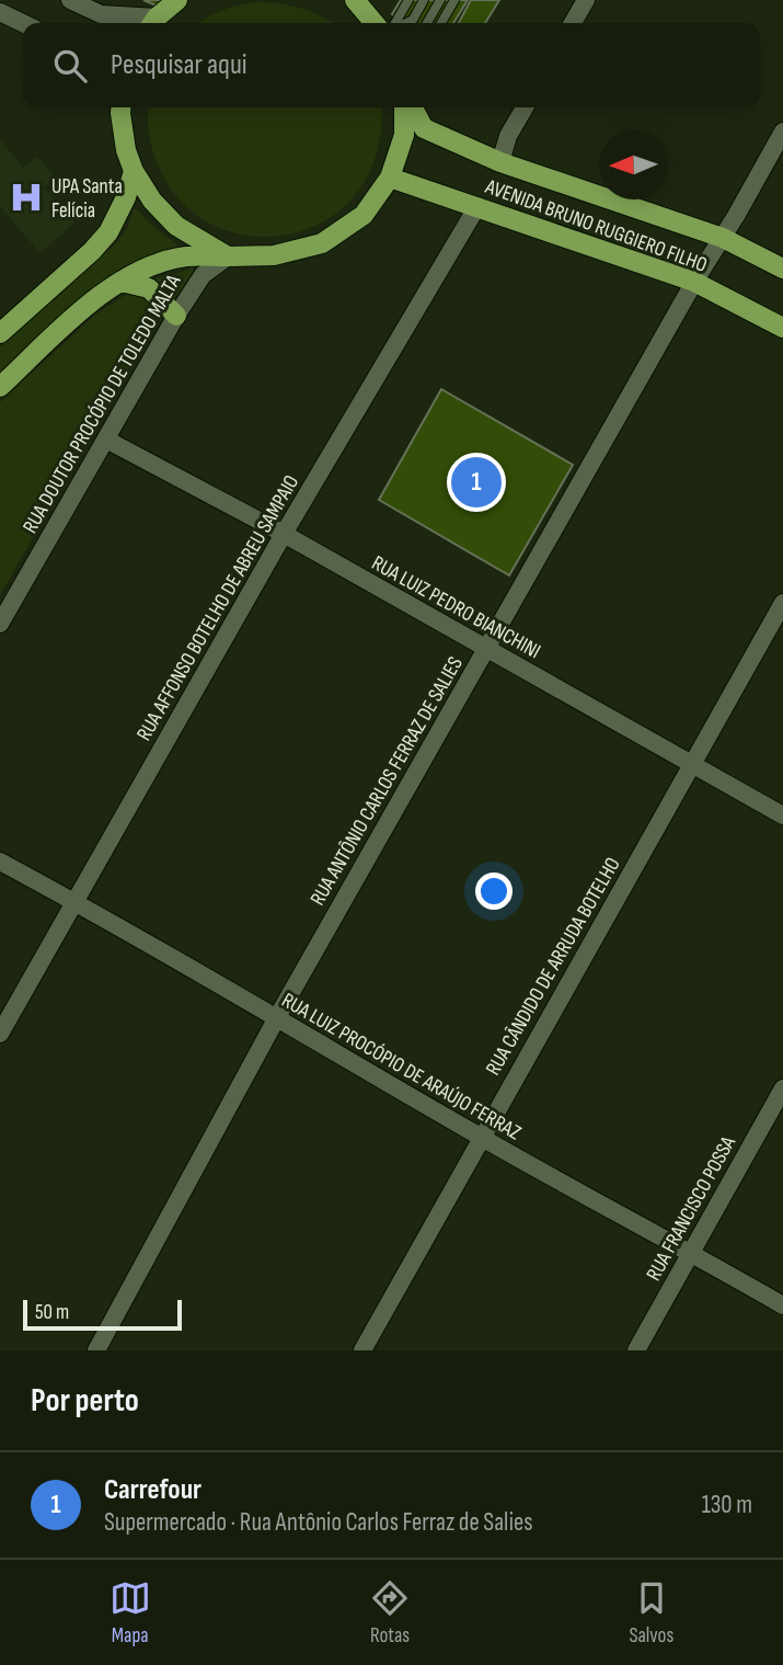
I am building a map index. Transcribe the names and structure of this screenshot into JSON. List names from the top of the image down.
{
  "streets": {
    "main road": ["AVENIDA BRUNO RUGGIERO FILHO"],
    "street": [
      "RUA DOUTOR PROCÓPIO DE TOLEDO MALTA",
      "RUA LUIZ PEDRO BIANCHINI",
      "RUA AFFONSO BOTELHO DE ABREU SAMPAIO",
      "RUA ANTÔNIO CARLOS FERRAZ DE SALIES",
      "RUA CÂNDIDO DE ARRUDA BOTELHO",
      "RUA LUIZ PROCÓPIO DE ARAÚJO FERRAZ",
      "RUA FRANCISCO POSSA"
    ]
  },
  "crossings": [
    ["AVENIDA BRUNO RUGGIERO FILHO", "RUA AFFONSO BOTELHO DE ABREU SAMPAIO"],
    ["AVENIDA BRUNO RUGGIERO FILHO", "RUA ANTÔNIO CARLOS FERRAZ DE SALIES"],
    ["RUA DOUTOR PROCÓPIO DE TOLEDO MALTA", "RUA LUIZ PEDRO BIANCHINI"],
    ["RUA LUIZ PEDRO BIANCHINI", "RUA AFFONSO BOTELHO DE ABREU SAMPAIO"],
    ["RUA LUIZ PEDRO BIANCHINI", "RUA ANTÔNIO CARLOS FERRAZ DE SALIES"],
    ["RUA LUIZ PEDRO BIANCHINI", "RUA CÂNDIDO DE ARRUDA BOTELHO"],
    ["RUA AFFONSO BOTELHO DE ABREU SAMPAIO", "RUA LUIZ PROCÓPIO DE ARAÚJO FERRAZ"],
    ["RUA ANTÔNIO CARLOS FERRAZ DE SALIES", "RUA LUIZ PROCÓPIO DE ARAÚJO FERRAZ"],
    ["RUA CÂNDIDO DE ARRUDA BOTELHO", "RUA LUIZ PROCÓPIO DE ARAÚJO FERRAZ"],
    ["RUA LUIZ PROCÓPIO DE ARAÚJO FERRAZ", "RUA FRANCISCO POSSA"]
  ],
  "places": {
    "hospital": ["UPA Santa Felícia"]
  },
  "scale_bar": "50 m",
  "north": "left",
  "page": {
    "search": "Pesquisar aqui",
    "pins": "1",
    "scale": "50 m",
    "heading": "Por perto",
    "list": [
      {
        "mark": "1",
        "name": "Carrefour",
        "note": "Supermercado · Rua Antônio Carlos Ferraz de Salies",
        "value": "130 m"
      }
    ],
    "nav": ["Mapa", "Rotas", "Salvos"]
  }
}
